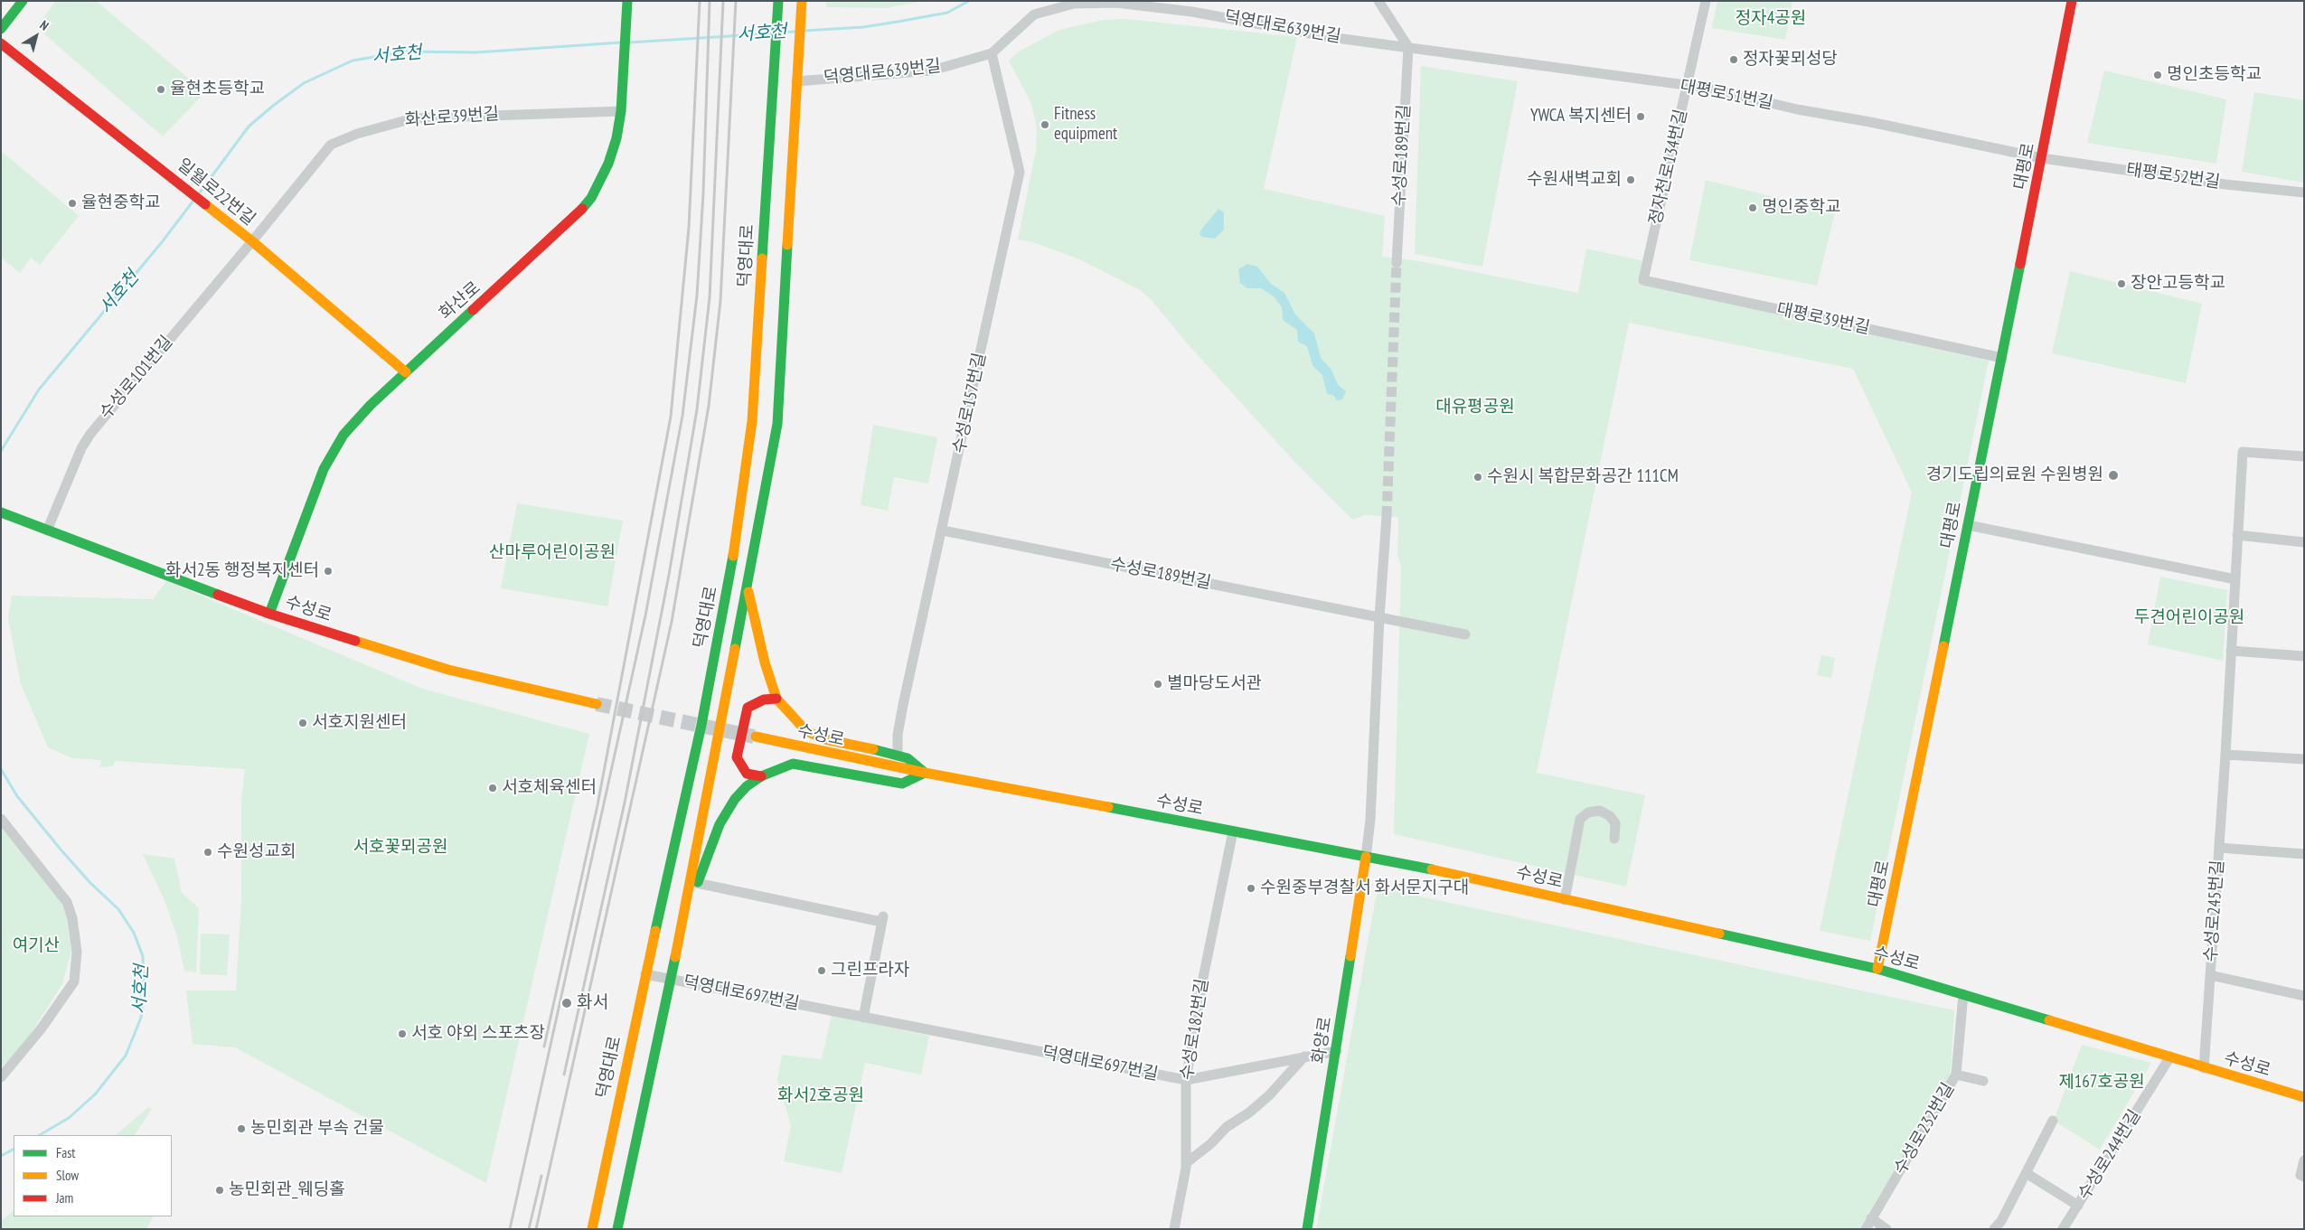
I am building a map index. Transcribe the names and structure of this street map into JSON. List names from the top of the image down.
{
  "streets": {
    "main road": [
      "대평로",
      "일월로22번길",
      "덕영대로",
      "화산로",
      "수성로",
      "화양로"
    ],
    "street": [
      "덕영대로639번길",
      "대평로51번길",
      "화산로39번길",
      "수성로189번길",
      "정자천로134번길",
      "태평로52번길",
      "대평로39번길",
      "수성로101번길",
      "수성로157번길",
      "수성로245번길",
      "덕영대로697번길",
      "수성로182번길",
      "수성로232번길",
      "수성로244번길"
    ]
  },
  "crossings": [
    ["덕영대로639번길", "대평로51번길"],
    ["덕영대로639번길", "수성로189번길"],
    ["덕영대로639번길", "덕영대로"],
    ["덕영대로639번길", "수성로157번길"],
    ["대평로51번길", "수성로189번길"],
    ["대평로51번길", "대평로"],
    ["대평로51번길", "정자천로134번길"],
    ["대평로51번길", "태평로52번길"],
    ["화산로39번길", "일월로22번길"],
    ["화산로39번길", "화산로"],
    ["화산로39번길", "수성로101번길"],
    ["수성로189번길", "수성로157번길"],
    ["대평로", "태평로52번길"],
    ["대평로", "대평로39번길"],
    ["대평로", "수성로"],
    ["정자천로134번길", "대평로39번길"],
    ["일월로22번길", "화산로"],
    ["일월로22번길", "수성로101번길"],
    ["덕영대로", "덕영대로697번길"],
    ["화산로", "수성로"],
    ["수성로101번길", "수성로"],
    ["수성로", "수성로245번길"],
    ["수성로", "수성로182번길"],
    ["수성로", "화양로"],
    ["수성로", "수성로232번길"],
    ["수성로", "수성로244번길"],
    ["덕영대로697번길", "수성로182번길"],
    ["덕영대로697번길", "화양로"]
  ],
  "water": ["서호천"],
  "parks": [
    "정자4공원",
    "대유평공원",
    "산마루어린이공원",
    "두견어린이공원",
    "서호꽃뫼공원",
    "여기산",
    "제167호공원",
    "화서2호공원"
  ],
  "places": [
    "정자꽃뫼성당",
    "명인초등학교",
    "율현초등학교",
    "YWCA 복지센터",
    "Fitness equipment",
    "수원새벽교회",
    "율현중학교",
    "명인중학교",
    "장안고등학교",
    "경기도립의료원 수원병원",
    "수원시 복합문화공간 111CM",
    "화서2동 행정복지센터",
    "별마당도서관",
    "서호지원센터",
    "서호체육센터",
    "수원성교회",
    "수원중부경찰서 화서문지구대",
    "그린프라자",
    "화서",
    "서호 야외 스포츠장",
    "농민회관 부속 건물",
    "농민회관_웨딩홀"
  ],
  "legend": ["Fast", "Slow", "Jam"],
  "north": "top right"
}
